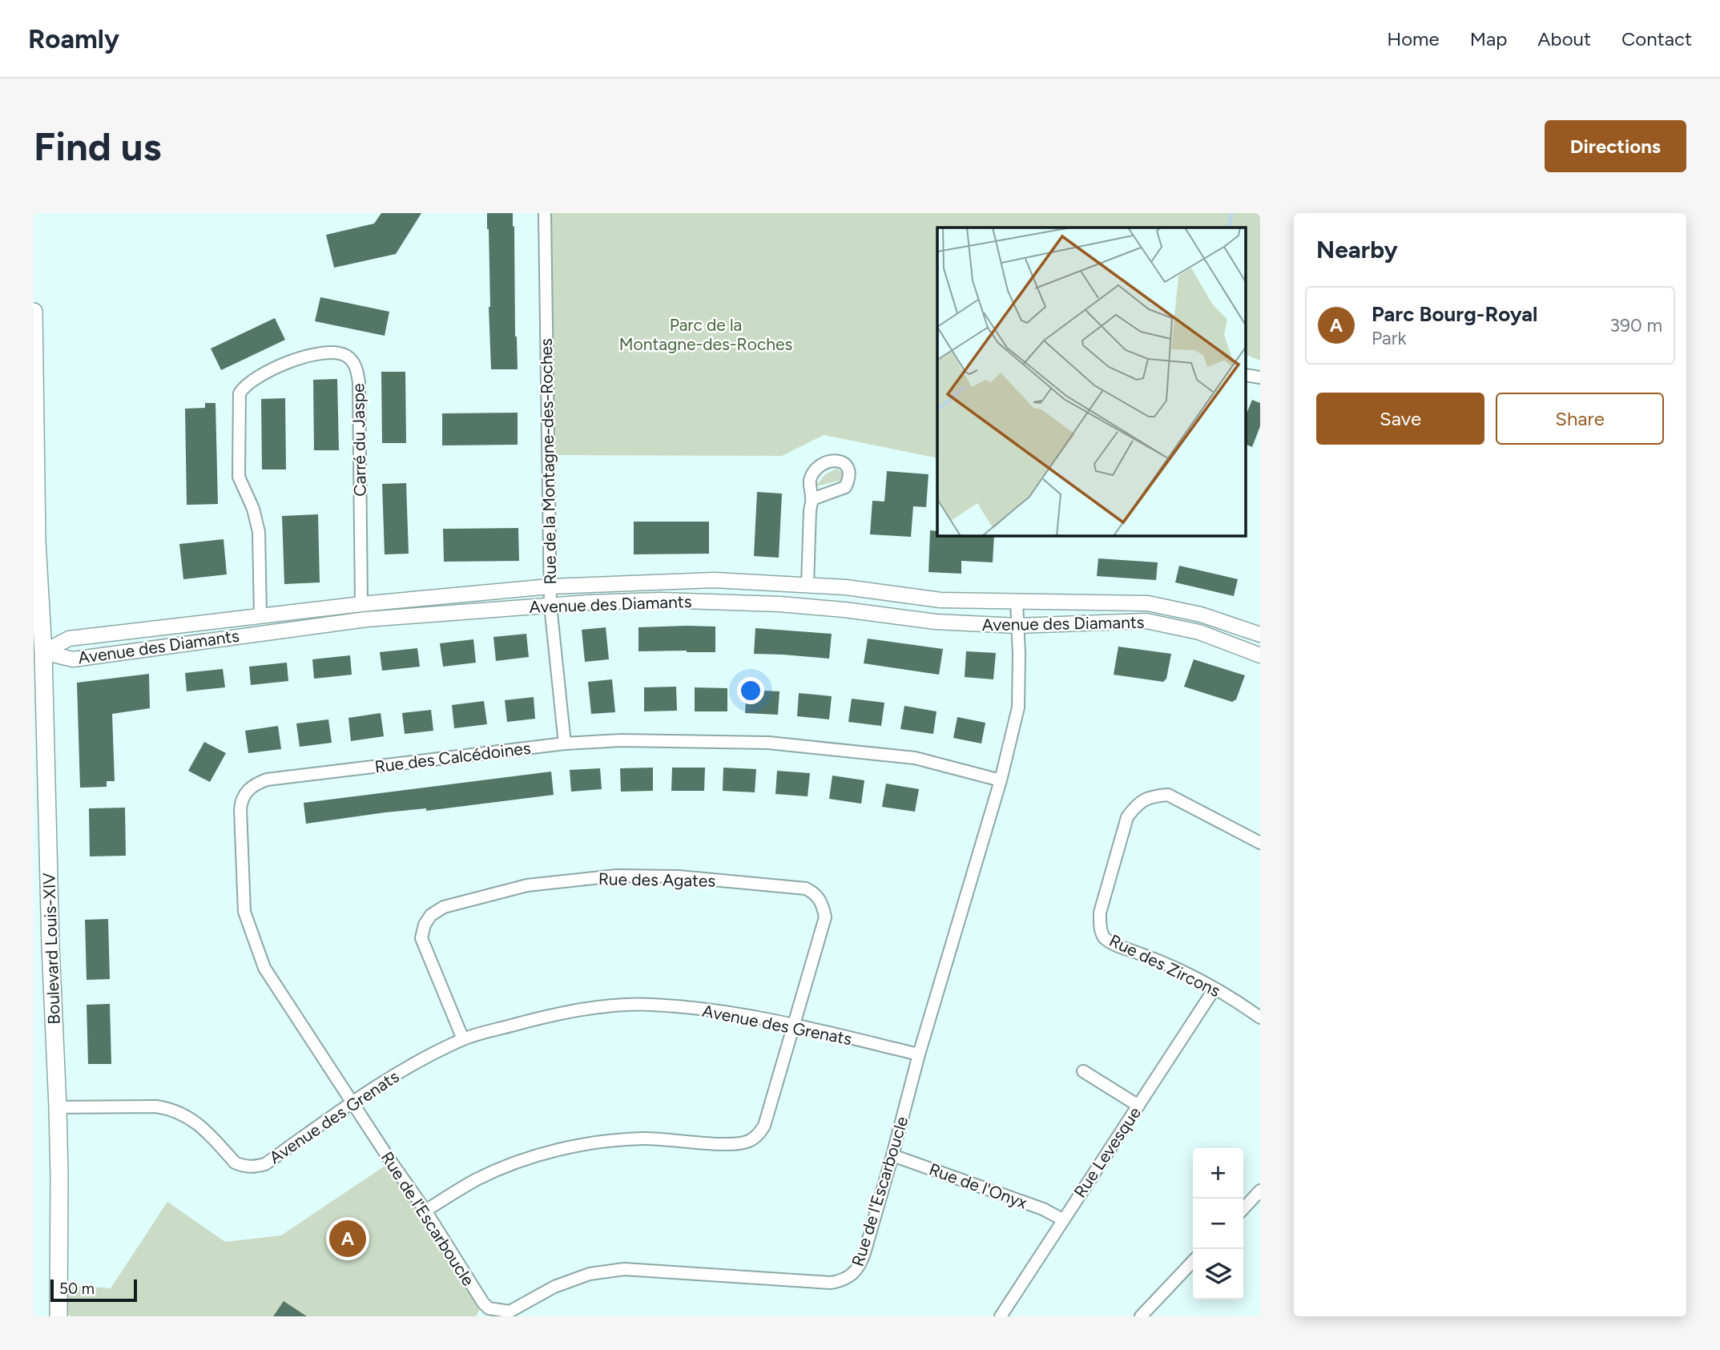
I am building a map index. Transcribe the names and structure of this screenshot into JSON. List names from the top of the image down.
{
  "streets": {
    "main road": ["Boulevard Louis-XIV"],
    "street": [
      "Carré du Jaspe",
      "Rue de la Montagne-des-Roches",
      "Avenue des Diamants",
      "Rue des Calcédoines",
      "Rue des Agates",
      "Rue des Zircons",
      "Avenue des Grenats",
      "Rue Levesque",
      "Rue de l'Onyx",
      "Rue de l'Escarboucle"
    ]
  },
  "crossings": [
    ["Carré du Jaspe", "Avenue des Diamants"],
    ["Rue de la Montagne-des-Roches", "Avenue des Diamants"],
    ["Rue de la Montagne-des-Roches", "Rue des Calcédoines"],
    ["Avenue des Diamants", "Boulevard Louis-XIV"],
    ["Avenue des Diamants", "Rue de l'Escarboucle"],
    ["Rue des Calcédoines", "Avenue des Grenats"],
    ["Rue des Calcédoines", "Rue de l'Escarboucle"],
    ["Rue des Agates", "Avenue des Grenats"],
    ["Boulevard Louis-XIV", "Avenue des Grenats"],
    ["Rue des Zircons", "Rue Levesque"],
    ["Avenue des Grenats", "Rue de l'Escarboucle"],
    ["Rue Levesque", "Rue de l'Onyx"],
    ["Rue de l'Onyx", "Rue de l'Escarboucle"]
  ],
  "parks": ["Parc de la Montagne-des-Roches"],
  "scale_bar": "50 m",
  "page": {
    "header": "Roamly",
    "nav": [
      "Home",
      "Map",
      "About",
      "Contact"
    ],
    "buttons": [
      "Directions",
      ["Save", "Share"]
    ],
    "title": "Find us",
    "heading": "Nearby",
    "list": [
      {
        "mark": "A",
        "name": "Parc Bourg-Royal",
        "note": "Park",
        "value": "390 m"
      }
    ],
    "map_buttons": ["+", "−"],
    "pins": "A",
    "scale": "50 m"
  }
}
